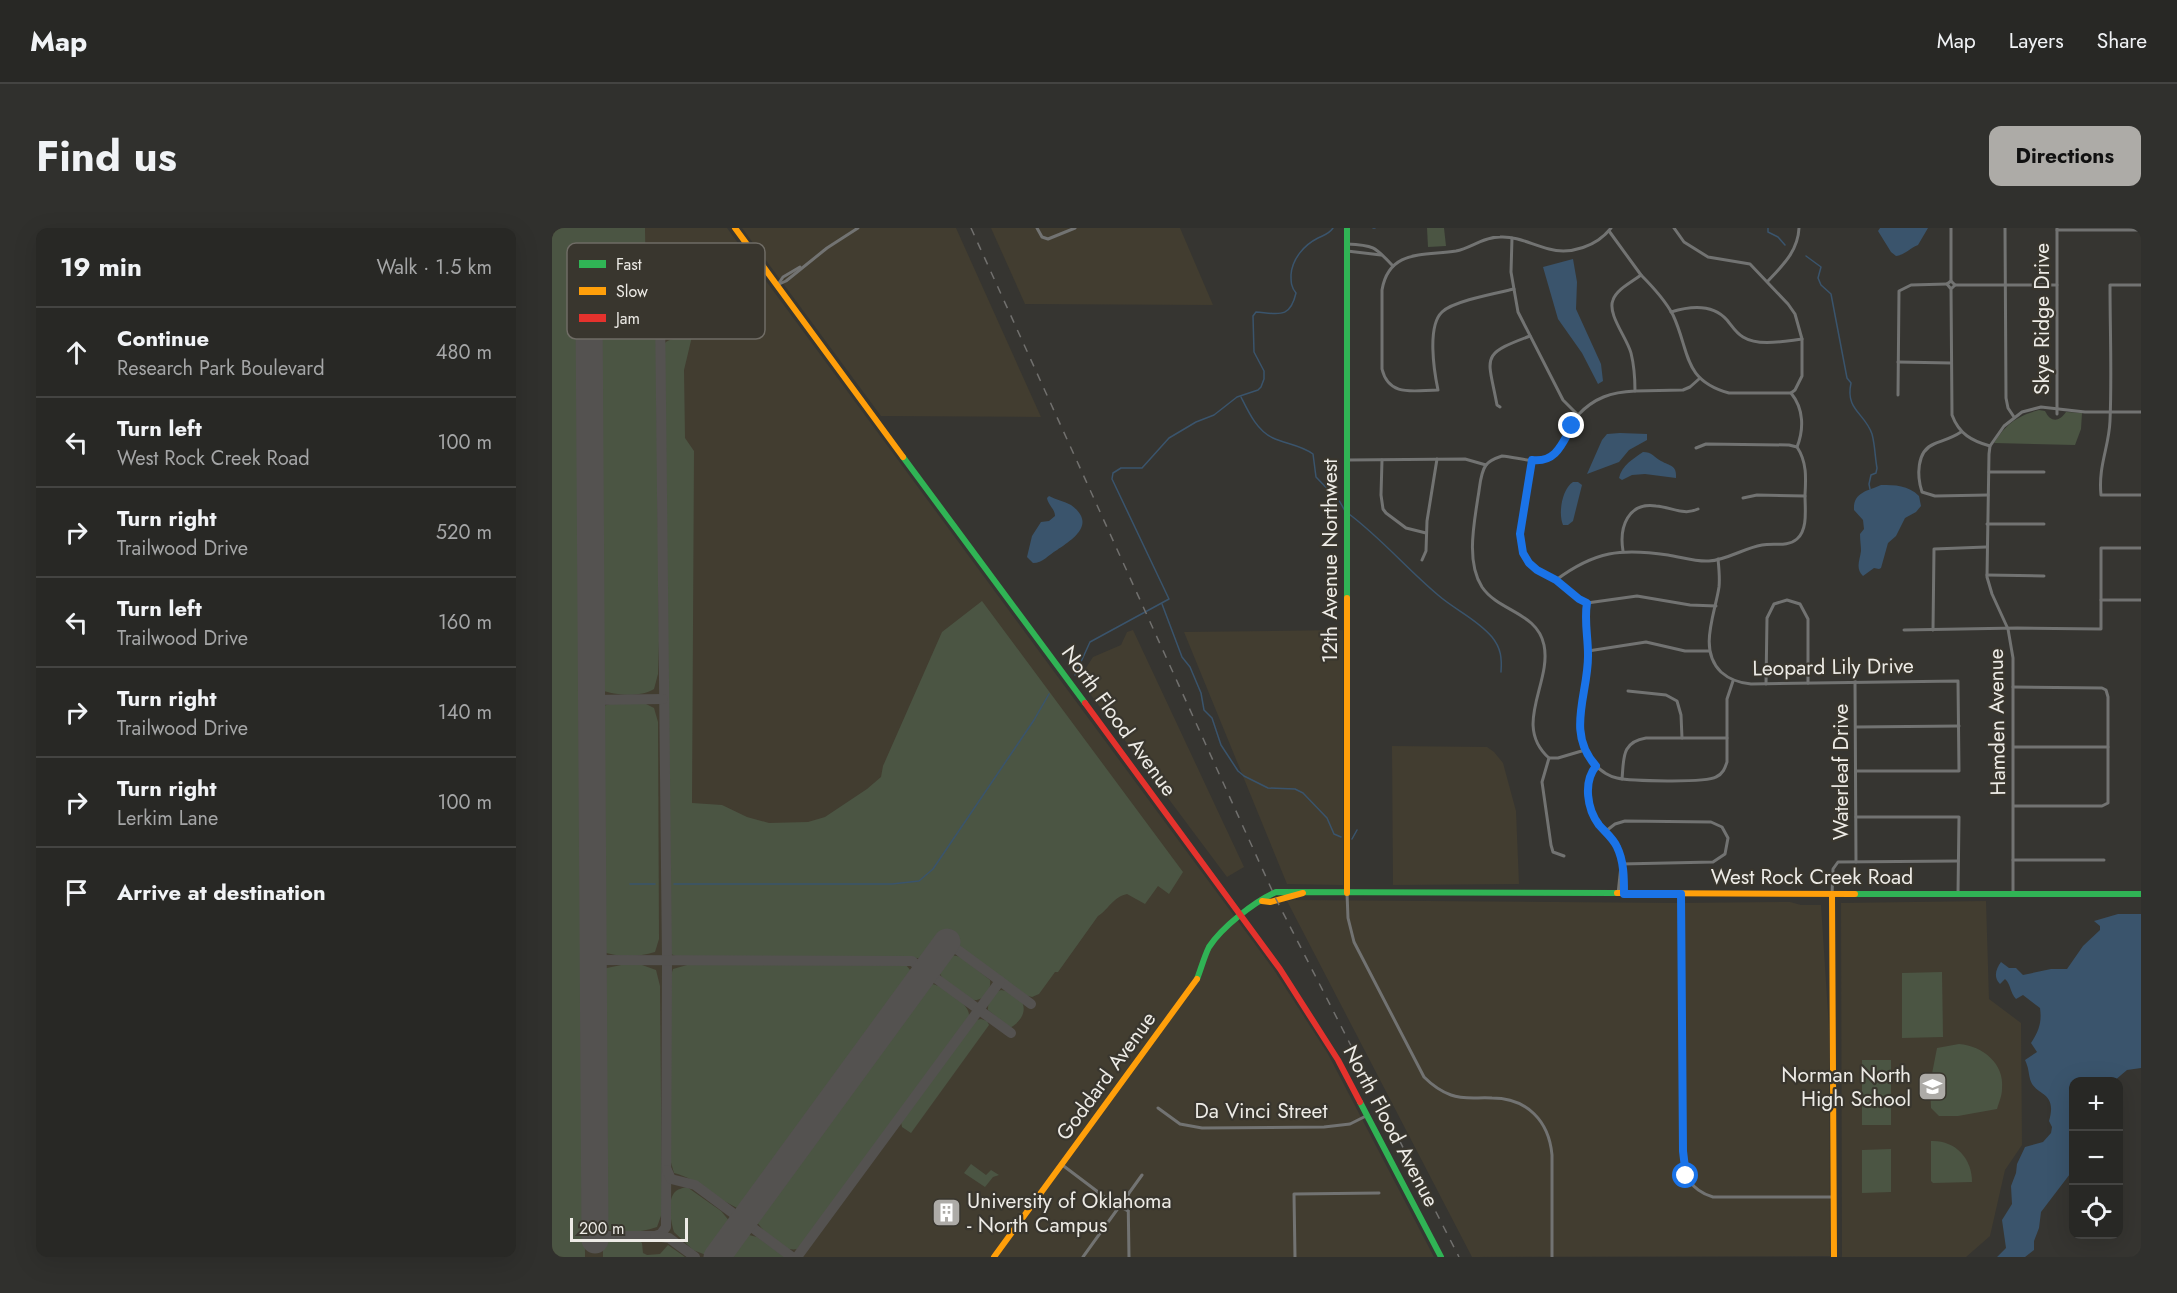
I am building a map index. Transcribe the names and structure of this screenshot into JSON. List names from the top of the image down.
{
  "streets": {
    "main road": [
      "12th Avenue Northwest",
      "North Flood Avenue",
      "West Rock Creek Road",
      "Goddard Avenue"
    ],
    "street": [
      "Skye Ridge Drive",
      "Leopard Lily Drive",
      "Hamden Avenue",
      "Waterleaf Drive",
      "Da Vinci Street"
    ]
  },
  "crossings": [
    ["12th Avenue Northwest", "West Rock Creek Road"],
    ["Leopard Lily Drive", "Waterleaf Drive"],
    ["North Flood Avenue", "West Rock Creek Road"],
    ["North Flood Avenue", "Goddard Avenue"],
    ["North Flood Avenue", "Da Vinci Street"],
    ["Hamden Avenue", "West Rock Creek Road"],
    ["West Rock Creek Road", "Goddard Avenue"]
  ],
  "places": {
    "school or university": ["Norman North High School"],
    "building": ["University of Oklahoma - North Campus"]
  },
  "legend": ["Fast", "Slow", "Jam"],
  "scale_bar": "200 m",
  "page": {
    "header": "Map",
    "nav": ["Map", "Layers", "Share"],
    "title": "Find us",
    "buttons": "Directions",
    "heading": ["19 min", "Walk · 1.5 km"],
    "list": [
      ["Continue", "Research Park Boulevard", "480 m"],
      ["Turn left", "West Rock Creek Road", "100 m"],
      ["Turn right", "Trailwood Drive", "520 m"],
      ["Turn left", "Trailwood Drive", "160 m"],
      ["Turn right", "Trailwood Drive", "140 m"],
      ["Turn right", "Lerkim Lane", "100 m"],
      "Arrive at destination"
    ],
    "map_buttons": ["+", "−"],
    "scale": "200 m"
  }
}
